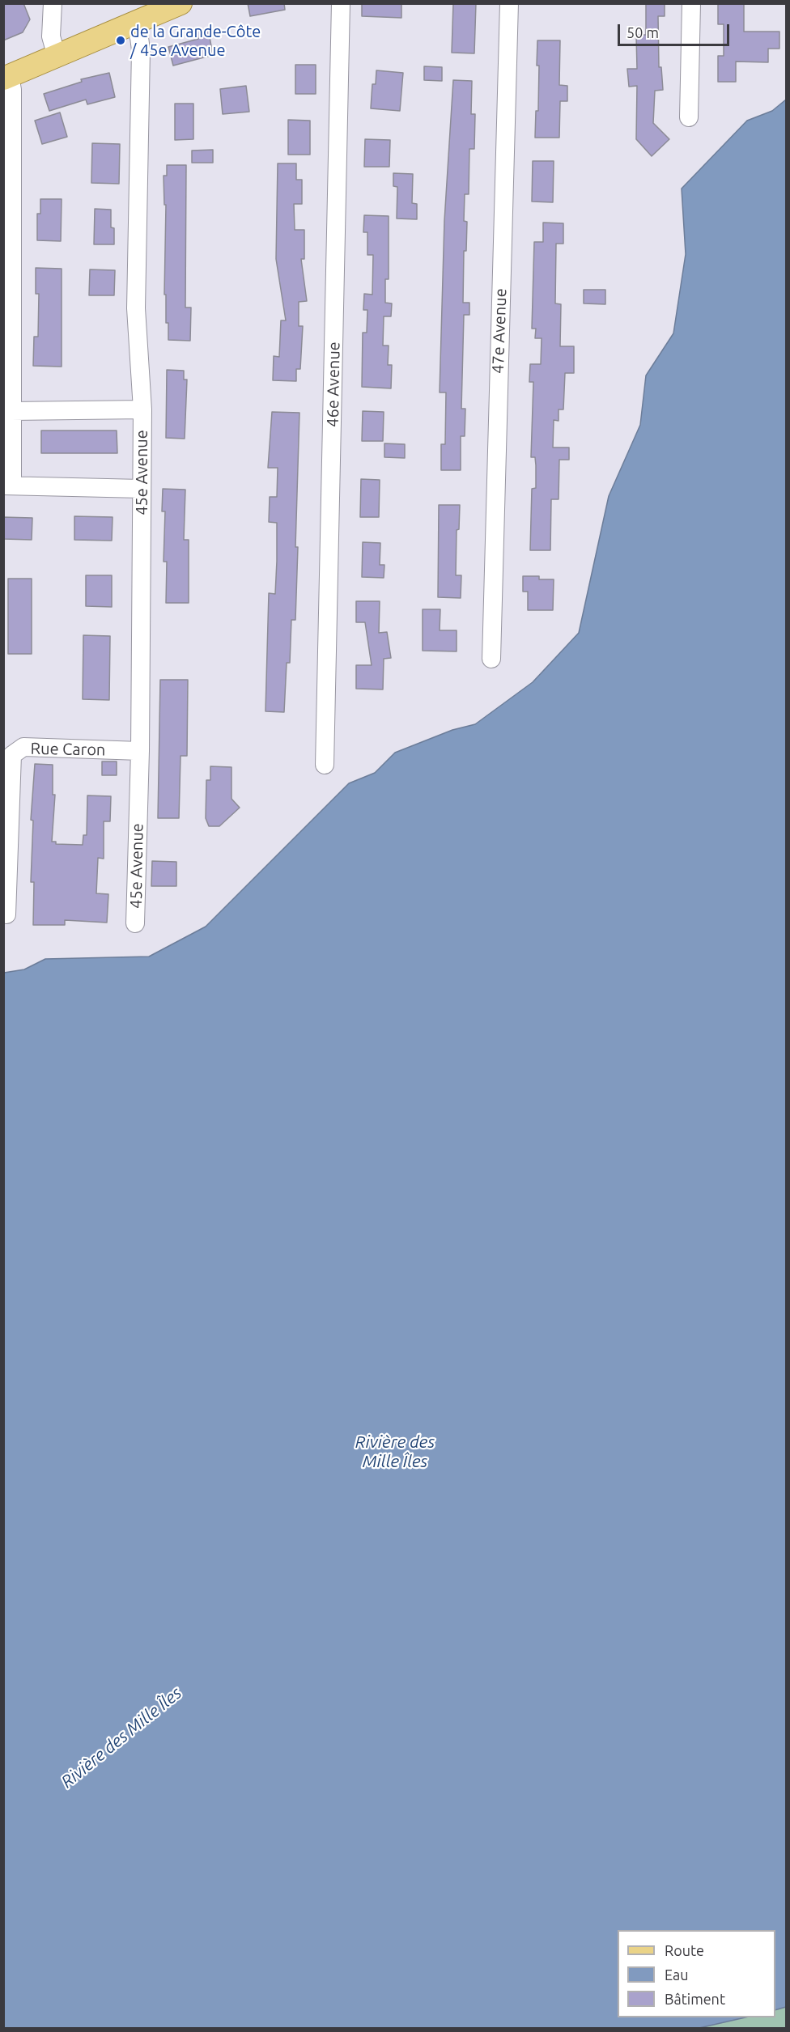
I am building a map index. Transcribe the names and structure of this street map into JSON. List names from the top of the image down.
{
  "streets": {
    "street": [
      "47e Avenue",
      "46e Avenue",
      "45e Avenue",
      "Rue Caron"
    ]
  },
  "crossings": [
    ["45e Avenue", "Rue Caron"]
  ],
  "water": ["Rivière des Mille Îles"],
  "places": ["de la Grande-Côte / 45e Avenue"],
  "legend": ["Route", "Eau", "Bâtiment"],
  "scale_bar": "50 m"
}
